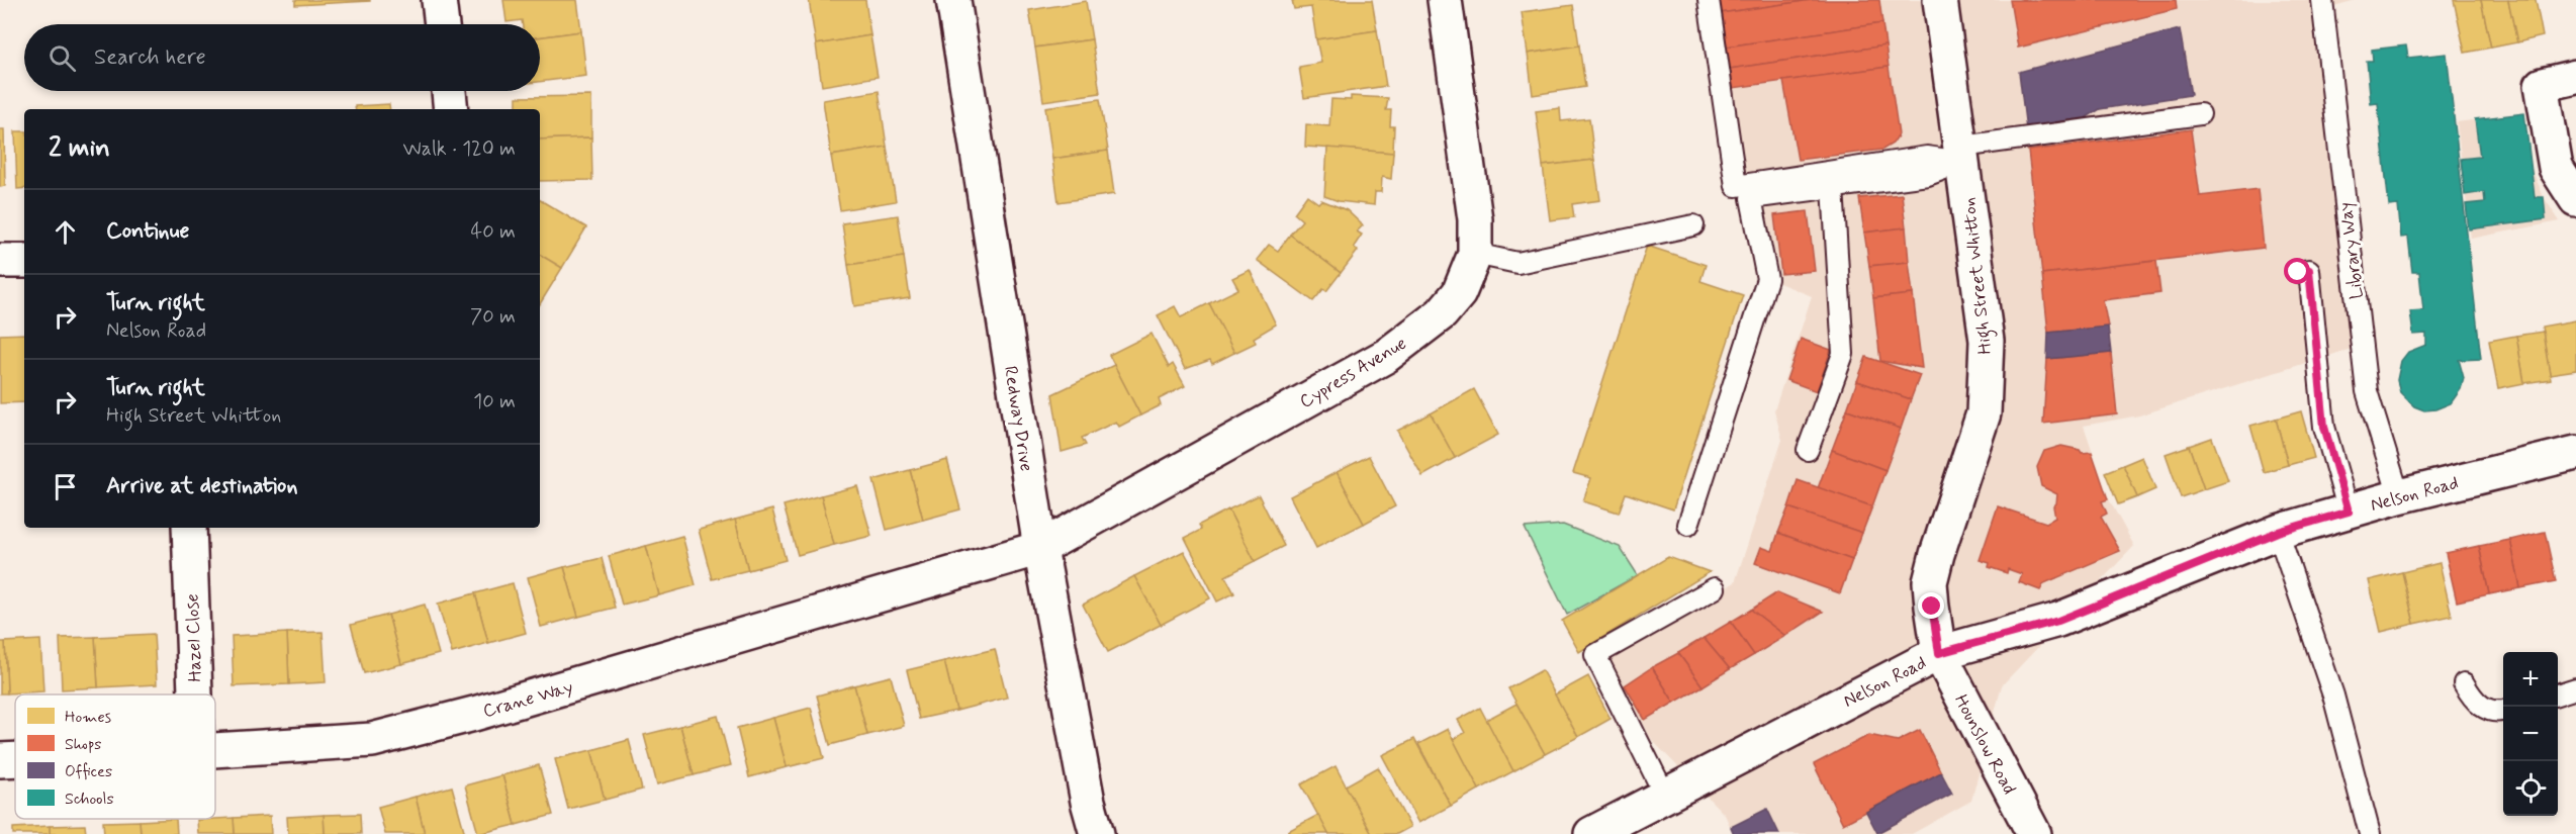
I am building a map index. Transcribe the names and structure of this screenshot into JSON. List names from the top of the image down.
{
  "streets": {
    "street": [
      "High Street Whitton",
      "Cypress Avenue",
      "Redway Drive",
      "Nelson Road",
      "Hazel Close",
      "Crane Way",
      "Hounslow Road"
    ],
    "lane": ["Library Way"]
  },
  "crossings": [
    ["Library Way", "Nelson Road"],
    ["High Street Whitton", "Nelson Road"],
    ["High Street Whitton", "Hounslow Road"],
    ["Cypress Avenue", "Redway Drive"],
    ["Cypress Avenue", "Crane Way"],
    ["Redway Drive", "Crane Way"],
    ["Nelson Road", "Hounslow Road"]
  ],
  "legend": [
    "Homes",
    "Shops",
    "Offices",
    "Schools"
  ],
  "page": {
    "search": "Search here",
    "heading": ["2 min", "Walk · 120 m"],
    "list": [
      ["Continue", "40 m"],
      ["Turn right", "Nelson Road", "70 m"],
      ["Turn right", "High Street Whitton", "10 m"],
      "Arrive at destination"
    ],
    "map_buttons": ["+", "−"]
  }
}
